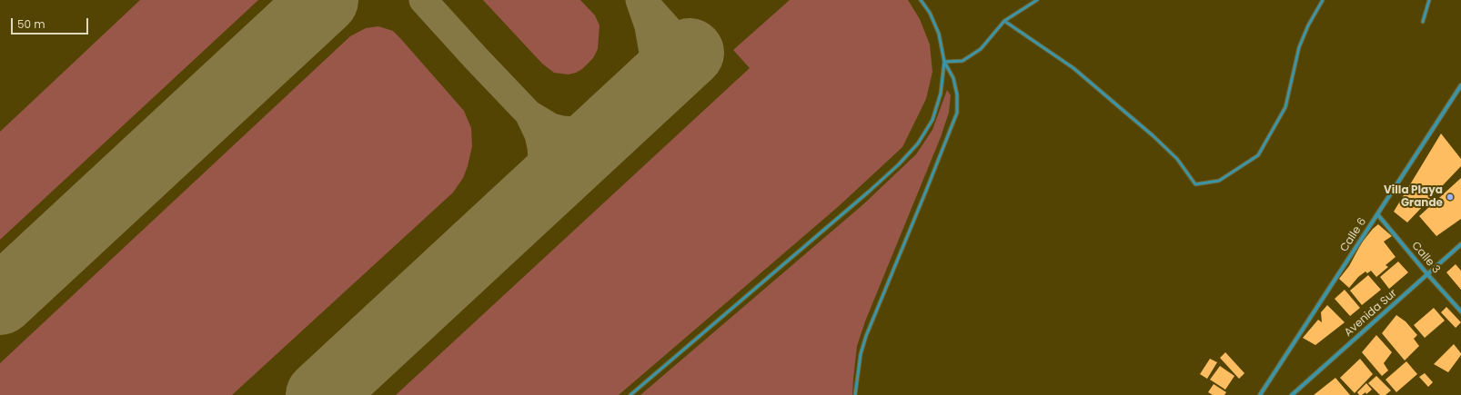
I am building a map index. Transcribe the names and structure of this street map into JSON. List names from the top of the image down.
{
  "streets": {
    "street": ["Calle 6", "Calle 3", "Avenida Sur"]
  },
  "crossings": [
    ["Calle 6", "Calle 3"],
    ["Calle 3", "Avenida Sur"]
  ],
  "places": ["Villa Playa Grande"],
  "scale_bar": "50 m"
}
